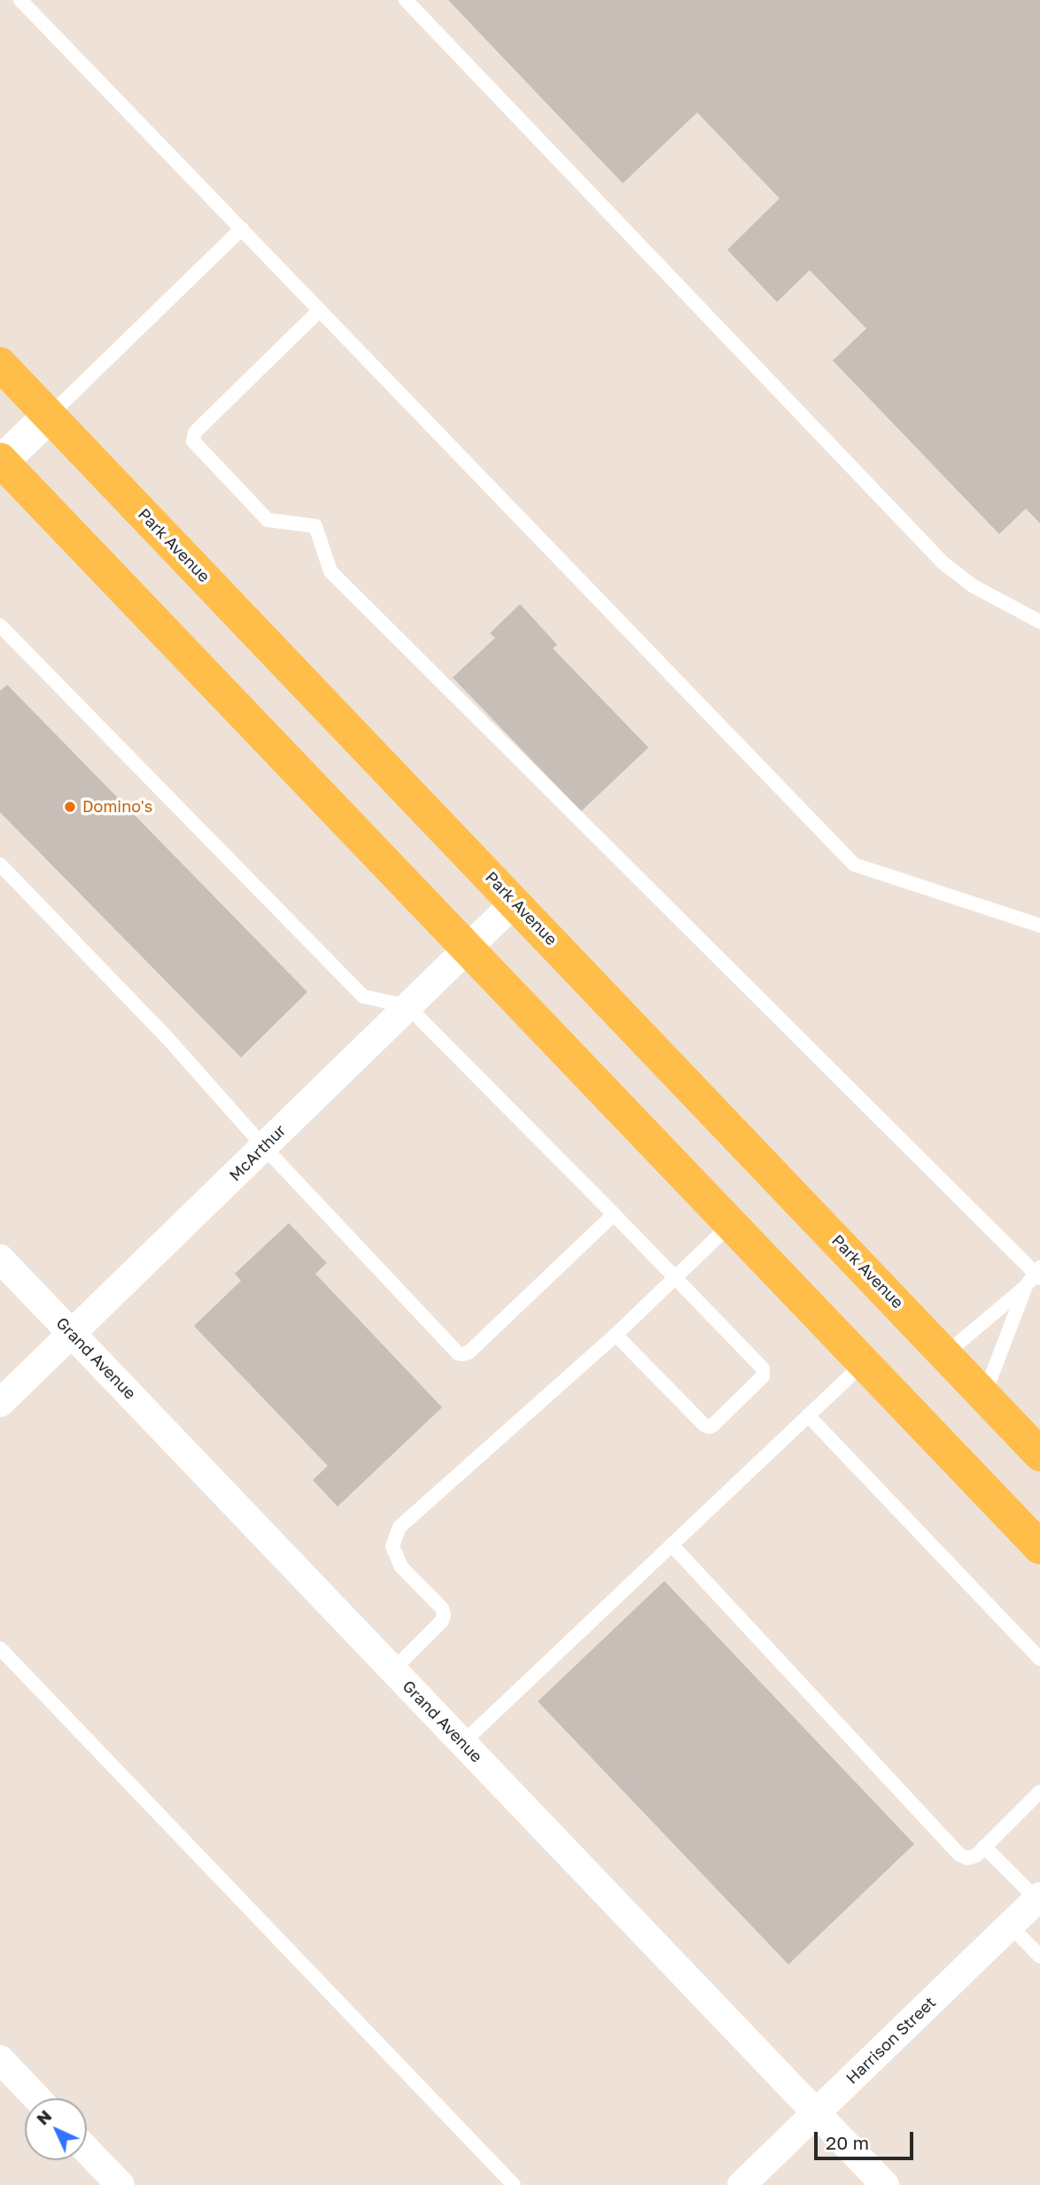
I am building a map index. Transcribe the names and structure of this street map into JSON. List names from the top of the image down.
{
  "streets": {
    "main road": ["Park Avenue"],
    "street": ["McArthur", "Grand Avenue", "Harrison Street"]
  },
  "crossings": [
    ["Park Avenue", "McArthur"],
    ["McArthur", "Grand Avenue"],
    ["Grand Avenue", "Harrison Street"]
  ],
  "places": ["Domino's"],
  "scale_bar": "20 m",
  "north": "top left"
}
